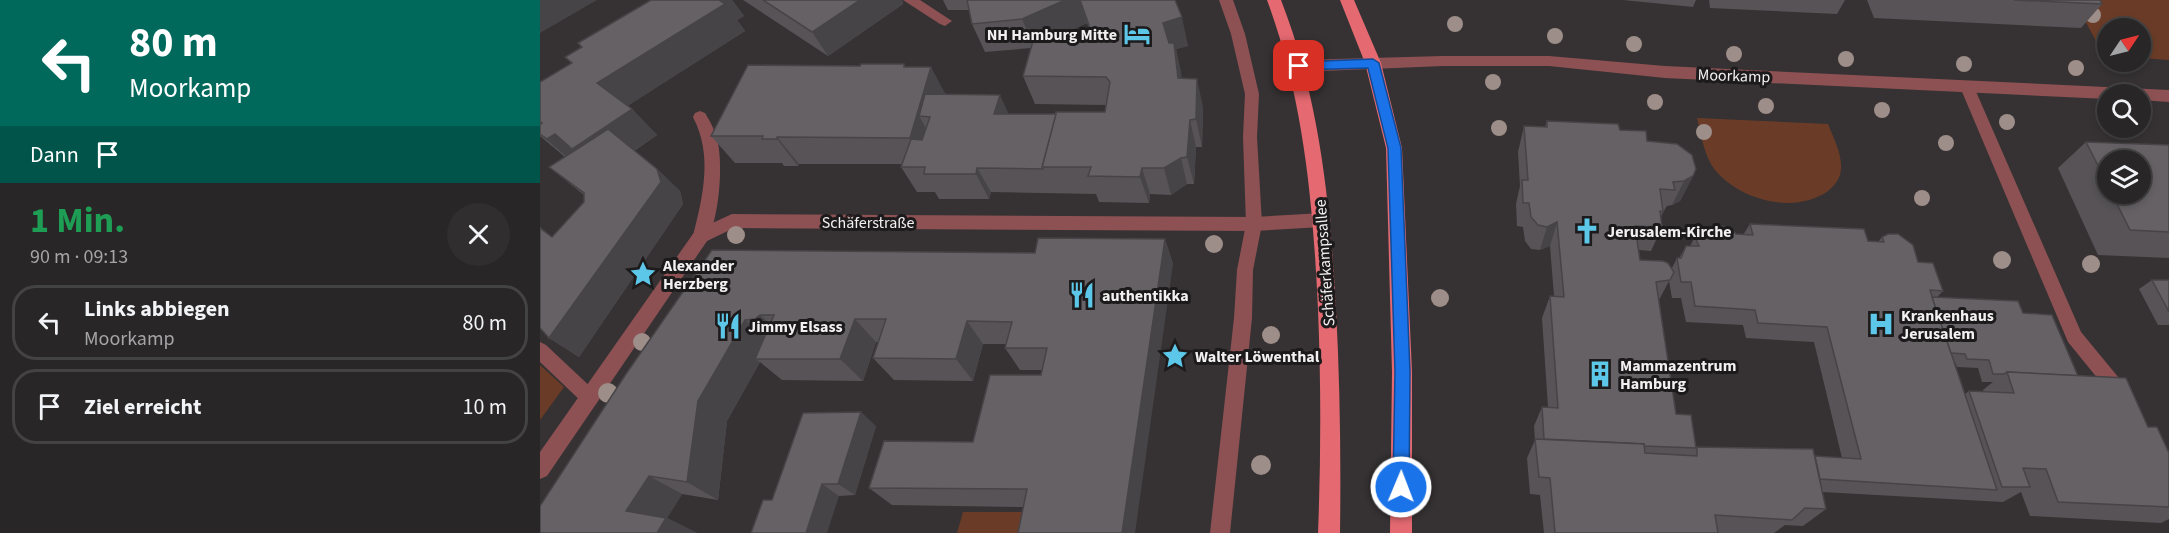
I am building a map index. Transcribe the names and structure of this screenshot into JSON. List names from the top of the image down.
{
  "streets": {
    "main road": ["Schäferkampsallee"],
    "street": ["Moorkamp", "Schäferstraße"]
  },
  "crossings": [
    ["Moorkamp", "Schäferkampsallee"],
    ["Schäferstraße", "Schäferkampsallee"]
  ],
  "places": {
    "hotel": ["NH Hamburg Mitte"],
    "church": ["Jerusalem-Kirche"],
    "place": ["Alexander Herzberg", "Walter Löwenthal"],
    "restaurant": ["authentikka", "Jimmy Elsass"],
    "hospital": ["Krankenhaus Jerusalem"],
    "building": ["Mammazentrum Hamburg"]
  },
  "north": "top right",
  "page": {
    "turn": ["80 m", "Moorkamp"],
    "then": "Dann",
    "heading": ["1 Min.", "90 m · 09:13"],
    "list": [
      {
        "name": "Links abbiegen",
        "note": "Moorkamp",
        "value": "80 m"
      },
      {
        "name": "Ziel erreicht",
        "value": "10 m"
      }
    ]
  }
}
